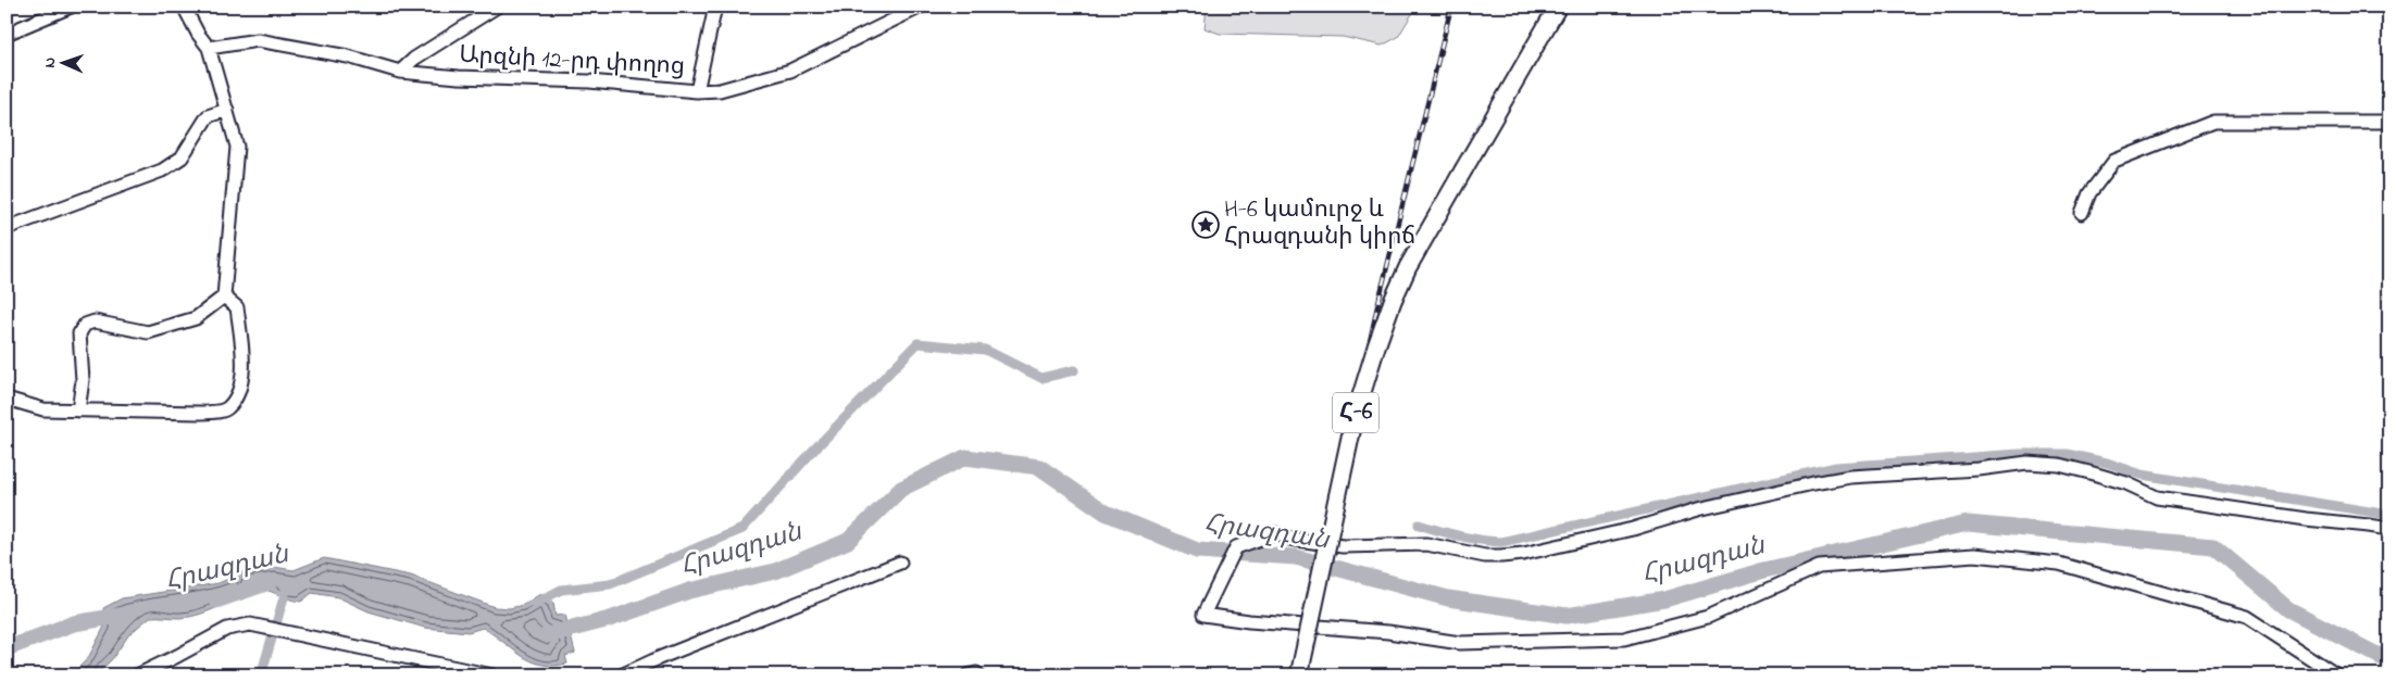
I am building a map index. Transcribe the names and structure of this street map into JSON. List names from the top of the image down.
{
  "streets": {
    "main road": ["Հ-6"],
    "street": ["Արզնի 12-րդ փողոց"]
  },
  "water": ["Հրազդան"],
  "places": {
    "place": ["H-6 կամուրջ և Հրազդանի կիրճ"]
  },
  "north": "left"
}
